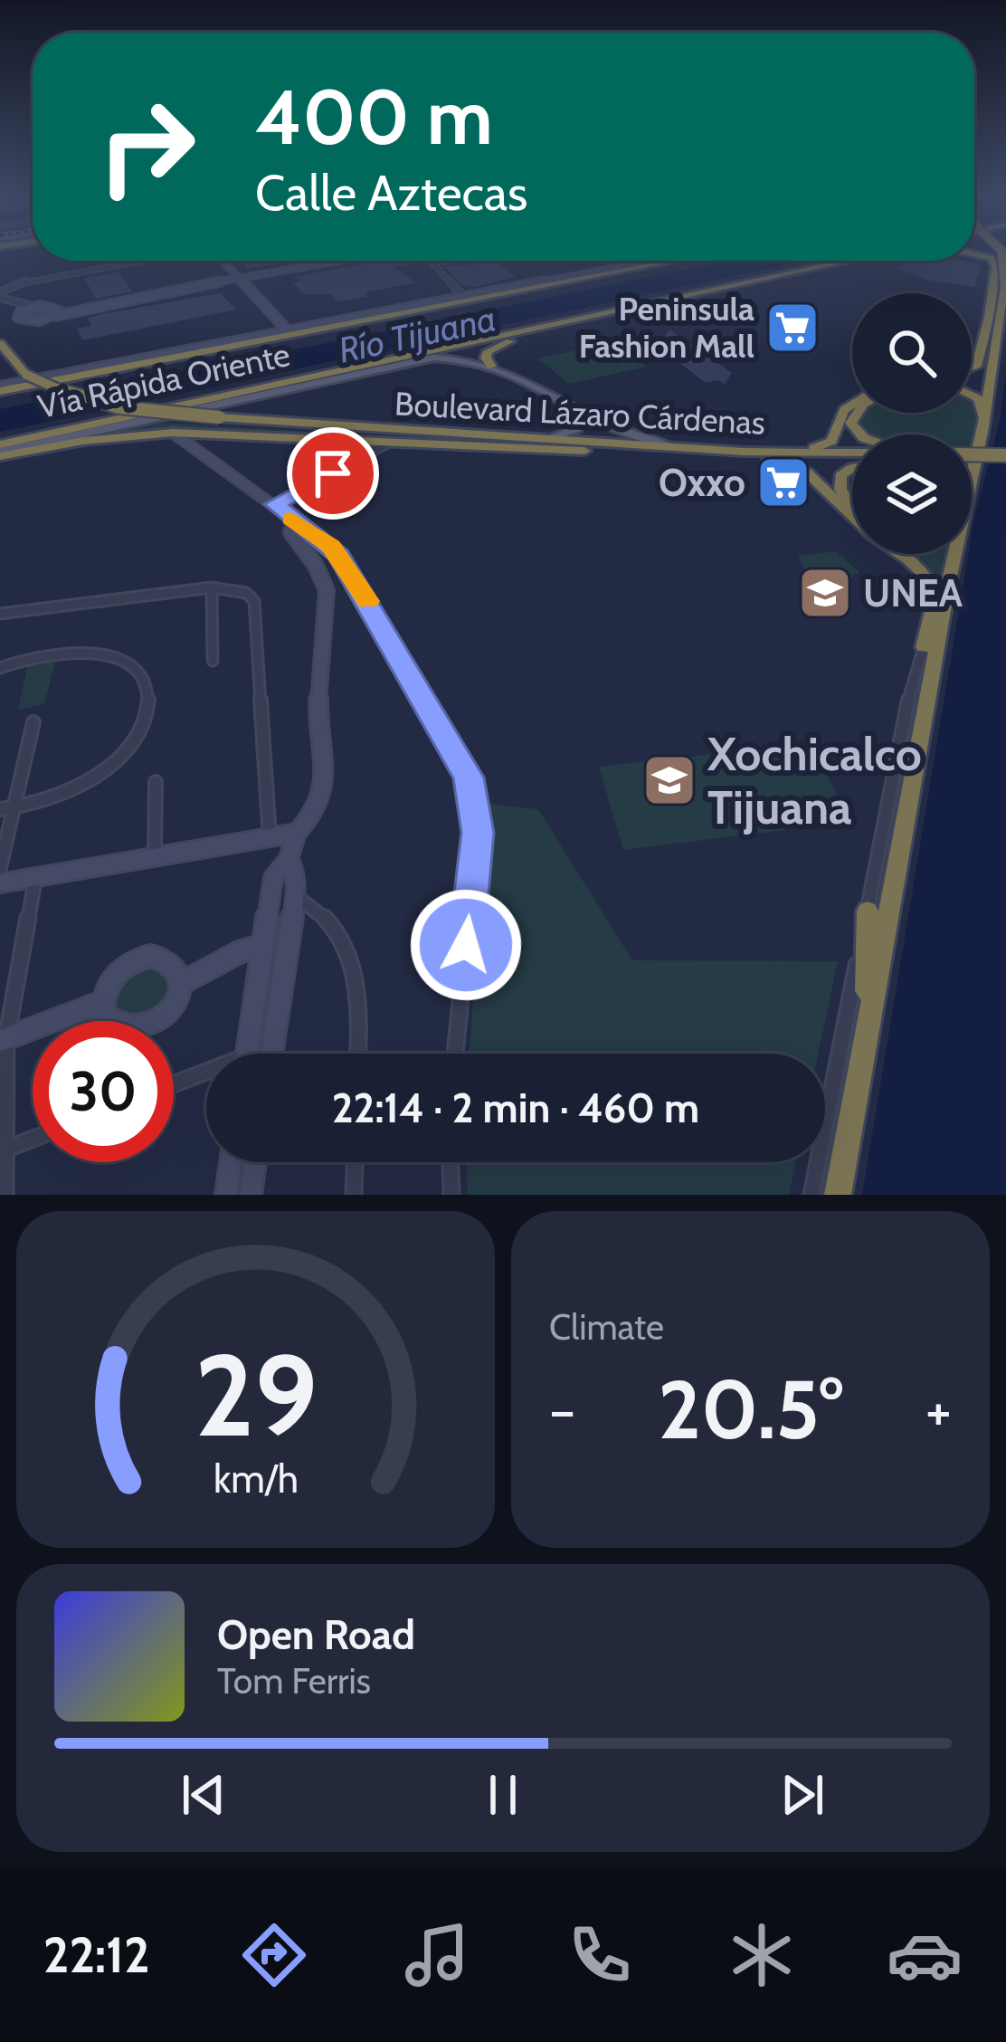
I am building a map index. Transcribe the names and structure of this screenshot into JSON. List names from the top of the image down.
{
  "streets": {
    "highway": ["Vía Rápida Oriente", "Boulevard Lázaro Cárdenas"]
  },
  "water": ["Río Tijuana"],
  "places": {
    "supermarket": ["Peninsula Fashion Mall", "Oxxo"],
    "school or university": ["UNEA", "Xochicalco Tijuana"]
  },
  "page": {
    "turn": ["400 m", "Calle Aztecas"],
    "limit": "30",
    "trip": "22:14 · 2 min · 460 m",
    "tile": "Climate",
    "heat": ["−", "20.5°", "+"],
    "song": ["Open Road", "Tom Ferris"],
    "tabs": "22:12",
    "gauge": ["29", "km/h"]
  }
}
